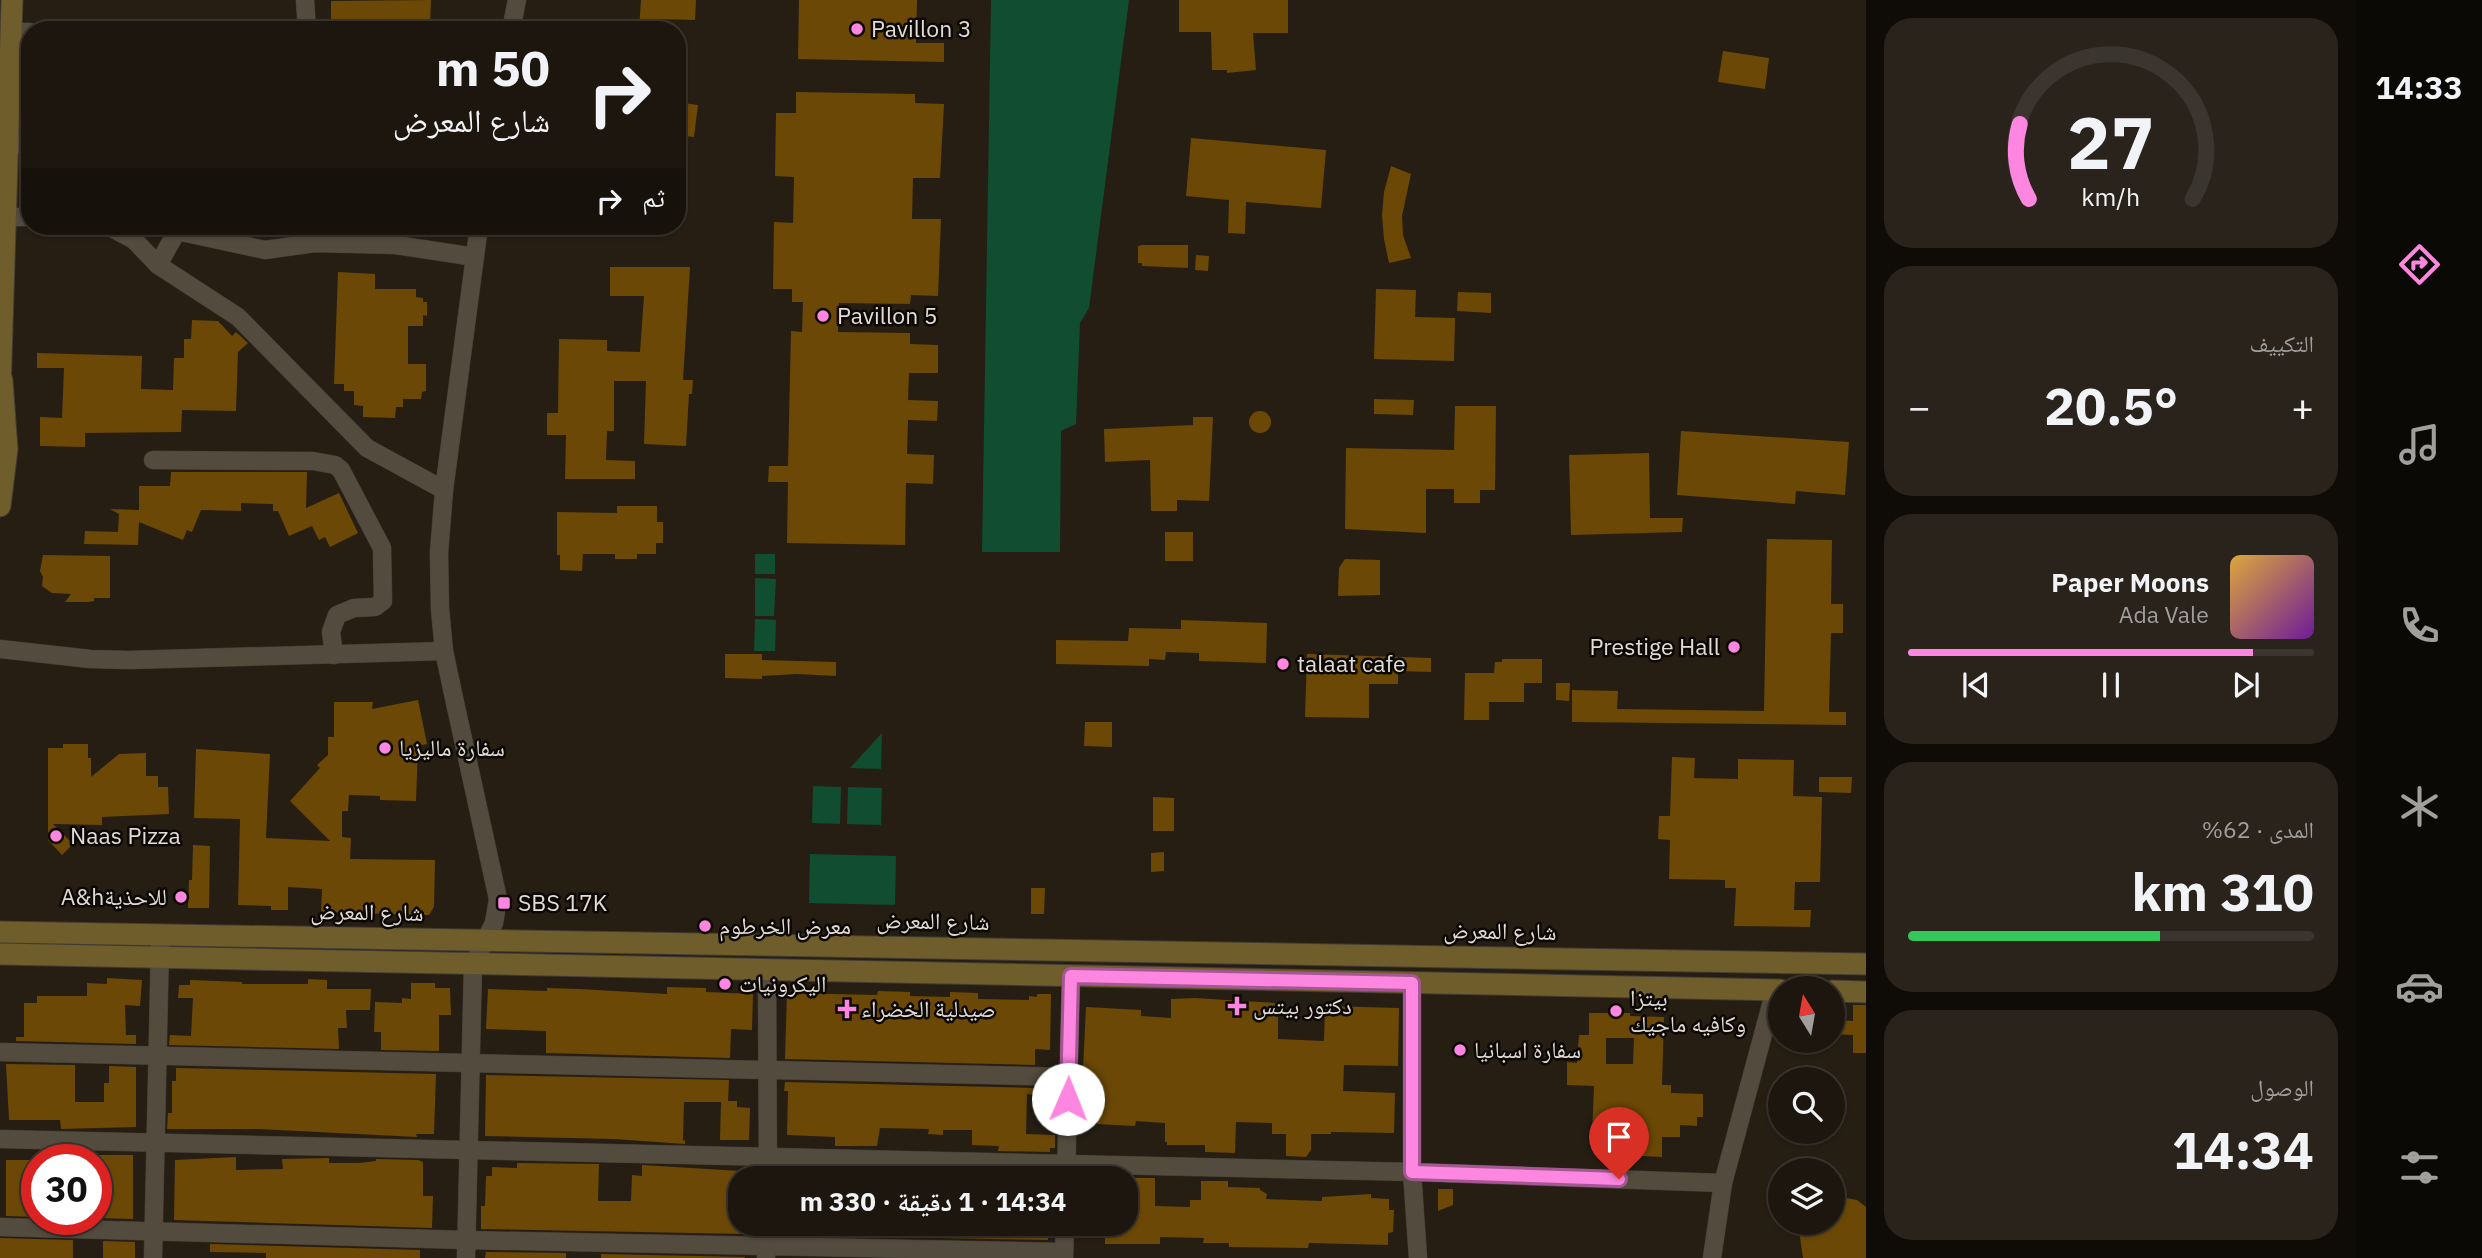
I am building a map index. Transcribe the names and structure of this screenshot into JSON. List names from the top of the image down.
{
  "streets": {
    "main road": ["شارع المعرض"]
  },
  "places": {
    "other": [
      "Pavillon 3",
      "Pavillon 5",
      "Prestige Hall",
      "talaat cafe",
      "سفارة ماليزيا",
      "Naas Pizza",
      "A&hللاحذية",
      "معرض الخرطوم",
      "اليكرونيات",
      "بيتزا وكافيه ماجيك",
      "سفارة اسبانيا"
    ],
    "transit": ["SBS 17K"],
    "health": ["دكتور بيتس", "صيدلية الخضراء"]
  },
  "north": "top",
  "page": {
    "tabs": "14:33",
    "turn": ["50 m", "شارع المعرض"],
    "then": "ثم",
    "tile": [
      "التكييف",
      ["المدى · 62%", "310 km"],
      ["الوصول", "14:34"]
    ],
    "heat": ["−", "20.5°", "+"],
    "song": ["Paper Moons", "Ada Vale"],
    "limit": "30",
    "trip": "14:34 · 1 دقيقة · 330 m",
    "gauge": ["27", "km/h"]
  }
}
